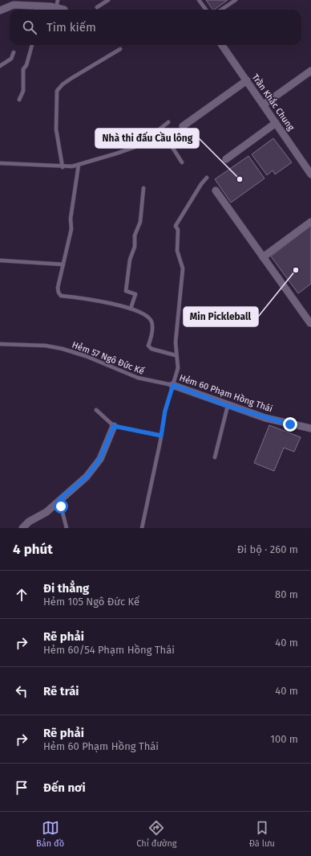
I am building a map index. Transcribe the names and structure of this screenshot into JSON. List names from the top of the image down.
{
  "streets": {
    "street": ["Trần Khắc Chung", "Hẻm 60 Phạm Hồng Thái"],
    "lane": ["Hẻm 57 Ngô Đức Kế"]
  },
  "crossings": [
    ["Hẻm 57 Ngô Đức Kế", "Hẻm 60 Phạm Hồng Thái"]
  ],
  "places": ["Nhà thi đấu Cầu lông", "Min Pickleball"],
  "page": {
    "search": "Tìm kiếm",
    "heading": ["4 phút", "Đi bộ · 260 m"],
    "list": [
      ["Đi thẳng", "Hẻm 105 Ngô Đức Kế", "80 m"],
      ["Rẽ phải", "Hẻm 60/54 Phạm Hồng Thái", "40 m"],
      ["Rẽ trái", "40 m"],
      ["Rẽ phải", "Hẻm 60 Phạm Hồng Thái", "100 m"],
      "Đến nơi"
    ],
    "nav": ["Bản đồ", "Chỉ đường", "Đã lưu"]
  }
}
